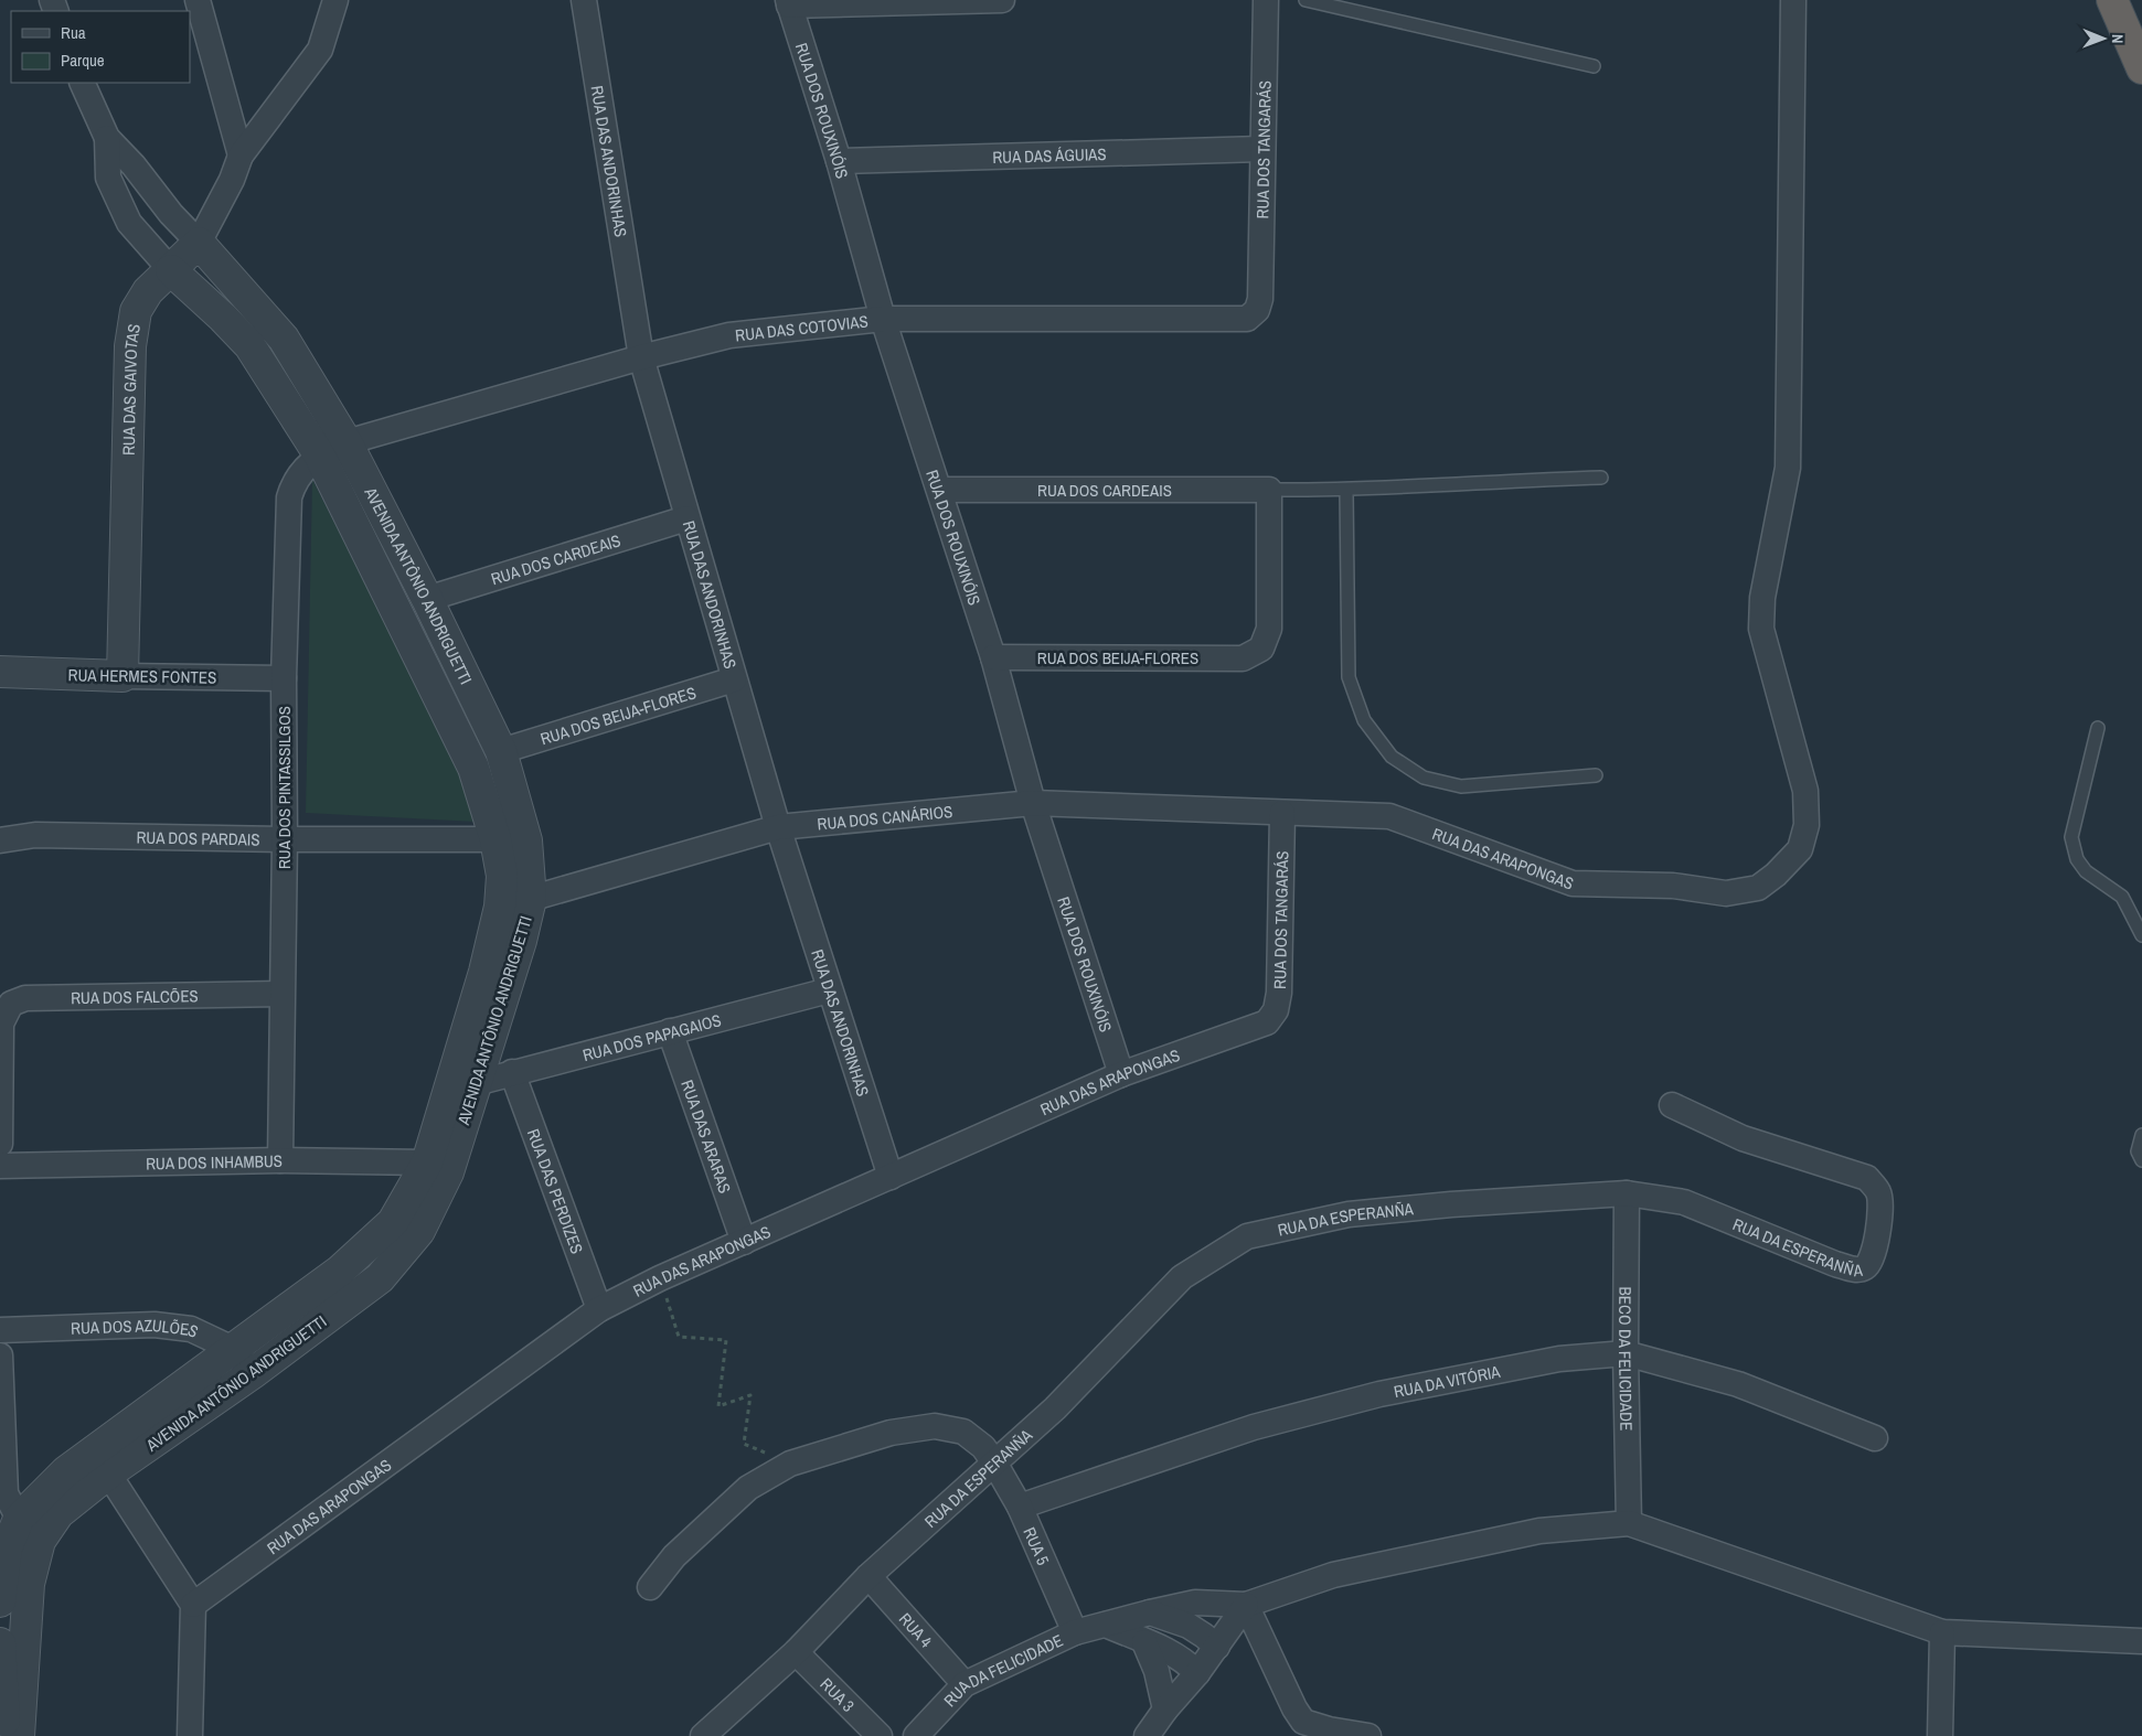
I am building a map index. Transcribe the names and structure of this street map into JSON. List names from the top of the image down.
{
  "streets": {
    "street": [
      "RUA DOS ROUXINÓIS",
      "RUA DOS TANGARÁS",
      "RUA DAS ÁGUIAS",
      "RUA DAS ANDORINHAS",
      "RUA DAS COTOVIAS",
      "RUA DAS GAIVOTAS",
      "RUA DOS CARDEAIS",
      "AVENIDA ANTÔNIO ANDRIGUETTI",
      "RUA DOS BEIJA-FLORES",
      "RUA HERMES FONTES",
      "RUA DOS PINTASSILGOS",
      "RUA DOS CANÁRIOS",
      "RUA DOS PARDAIS",
      "RUA DAS ARAPONGAS",
      "RUA DOS FALCÕES",
      "RUA DOS PAPAGAIOS",
      "RUA DAS ARARAS",
      "RUA DOS INHAMBUS",
      "RUA DAS PERDIZES",
      "RUA DA ESPERANÑA",
      "RUA DOS AZULÕES",
      "BECO DA FELICIDADE",
      "RUA DA VITÓRIA",
      "RUA 5",
      "RUA 4",
      "RUA DA FELICIDADE",
      "RUA 3"
    ]
  },
  "crossings": [
    ["RUA DOS ROUXINÓIS", "RUA DAS ÁGUIAS"],
    ["RUA DOS ROUXINÓIS", "RUA DAS COTOVIAS"],
    ["RUA DOS ROUXINÓIS", "RUA DOS CARDEAIS"],
    ["RUA DOS ROUXINÓIS", "RUA DOS BEIJA-FLORES"],
    ["RUA DOS ROUXINÓIS", "RUA DOS CANÁRIOS"],
    ["RUA DOS ROUXINÓIS", "RUA DAS ARAPONGAS"],
    ["RUA DOS TANGARÁS", "RUA DAS ÁGUIAS"],
    ["RUA DOS TANGARÁS", "RUA DAS COTOVIAS"],
    ["RUA DOS TANGARÁS", "RUA DOS CANÁRIOS"],
    ["RUA DOS TANGARÁS", "RUA DAS ARAPONGAS"],
    ["RUA DAS ANDORINHAS", "RUA DAS COTOVIAS"],
    ["RUA DAS ANDORINHAS", "RUA DOS CARDEAIS"],
    ["RUA DAS ANDORINHAS", "RUA DOS BEIJA-FLORES"],
    ["RUA DAS ANDORINHAS", "RUA DOS CANÁRIOS"],
    ["RUA DAS ANDORINHAS", "RUA DAS ARAPONGAS"],
    ["RUA DAS ANDORINHAS", "RUA DOS PAPAGAIOS"],
    ["RUA DAS COTOVIAS", "AVENIDA ANTÔNIO ANDRIGUETTI"],
    ["RUA DAS COTOVIAS", "RUA DOS PINTASSILGOS"],
    ["RUA DAS GAIVOTAS", "AVENIDA ANTÔNIO ANDRIGUETTI"],
    ["RUA DAS GAIVOTAS", "RUA HERMES FONTES"],
    ["RUA DOS CARDEAIS", "AVENIDA ANTÔNIO ANDRIGUETTI"],
    ["RUA DOS CARDEAIS", "RUA DOS BEIJA-FLORES"],
    ["AVENIDA ANTÔNIO ANDRIGUETTI", "RUA DOS BEIJA-FLORES"],
    ["AVENIDA ANTÔNIO ANDRIGUETTI", "RUA DOS PINTASSILGOS"],
    ["AVENIDA ANTÔNIO ANDRIGUETTI", "RUA DOS CANÁRIOS"],
    ["AVENIDA ANTÔNIO ANDRIGUETTI", "RUA DOS PARDAIS"],
    ["AVENIDA ANTÔNIO ANDRIGUETTI", "RUA DOS PAPAGAIOS"],
    ["AVENIDA ANTÔNIO ANDRIGUETTI", "RUA DOS INHAMBUS"],
    ["AVENIDA ANTÔNIO ANDRIGUETTI", "RUA DOS AZULÕES"],
    ["RUA HERMES FONTES", "RUA DOS PINTASSILGOS"],
    ["RUA DOS PINTASSILGOS", "RUA DOS PARDAIS"],
    ["RUA DOS PINTASSILGOS", "RUA DOS FALCÕES"],
    ["RUA DOS PINTASSILGOS", "RUA DOS INHAMBUS"],
    ["RUA DOS CANÁRIOS", "RUA DAS ARAPONGAS"],
    ["RUA DAS ARAPONGAS", "RUA DAS ARARAS"],
    ["RUA DAS ARAPONGAS", "RUA DAS PERDIZES"],
    ["RUA DOS PAPAGAIOS", "RUA DAS ARARAS"],
    ["RUA DOS PAPAGAIOS", "RUA DAS PERDIZES"],
    ["RUA DA ESPERANÑA", "BECO DA FELICIDADE"],
    ["RUA DA ESPERANÑA", "RUA 5"],
    ["RUA DA ESPERANÑA", "RUA 4"],
    ["RUA DA ESPERANÑA", "RUA 3"],
    ["BECO DA FELICIDADE", "RUA DA VITÓRIA"],
    ["RUA DA VITÓRIA", "RUA 5"],
    ["RUA 5", "RUA DA FELICIDADE"],
    ["RUA 4", "RUA DA FELICIDADE"]
  ],
  "legend": ["Rua", "Parque"],
  "north": "right"
}
